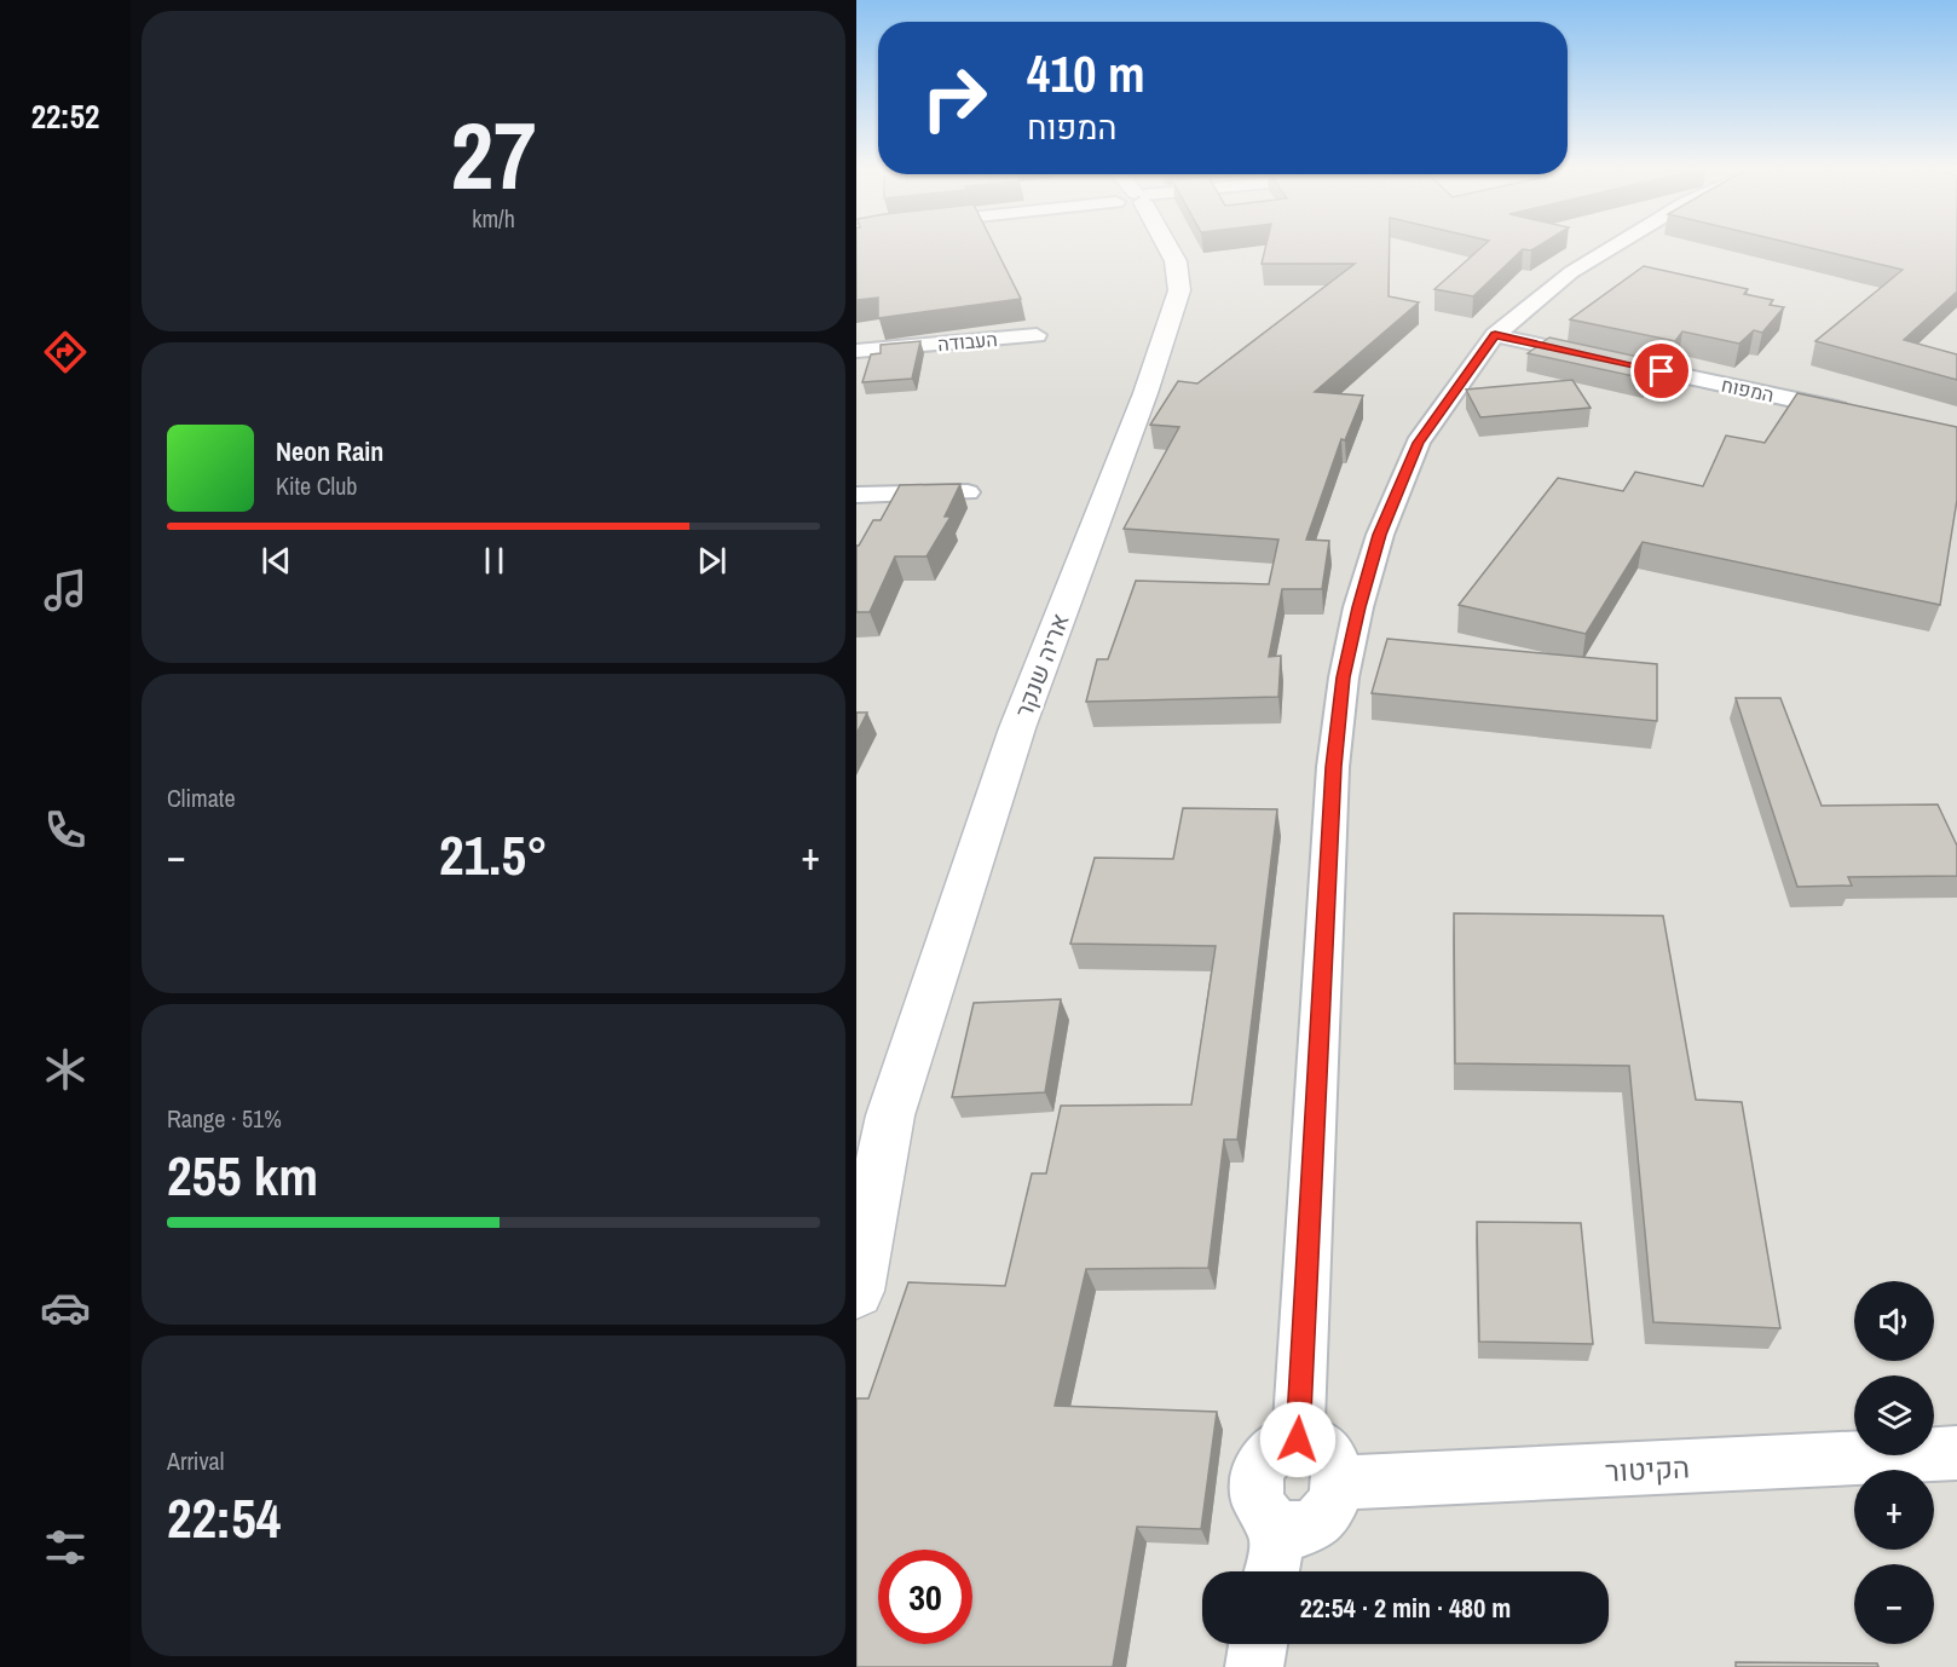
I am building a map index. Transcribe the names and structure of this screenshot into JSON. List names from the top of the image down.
{
  "streets": {
    "street": [
      "העבודה",
      "המפוח",
      "אריה שנקר",
      "הקיטור"
    ]
  },
  "page": {
    "tabs": "22:52",
    "tile": [
      ["27", "km/h"],
      "Climate",
      ["Range · 51%", "255 km"],
      ["Arrival", "22:54"]
    ],
    "turn": ["410 m", "המפוח"],
    "song": ["Neon Rain", "Kite Club"],
    "heat": ["−", "21.5°", "+"],
    "map_buttons": ["+", "−"],
    "limit": "30",
    "trip": "22:54 · 2 min · 480 m"
  }
}
